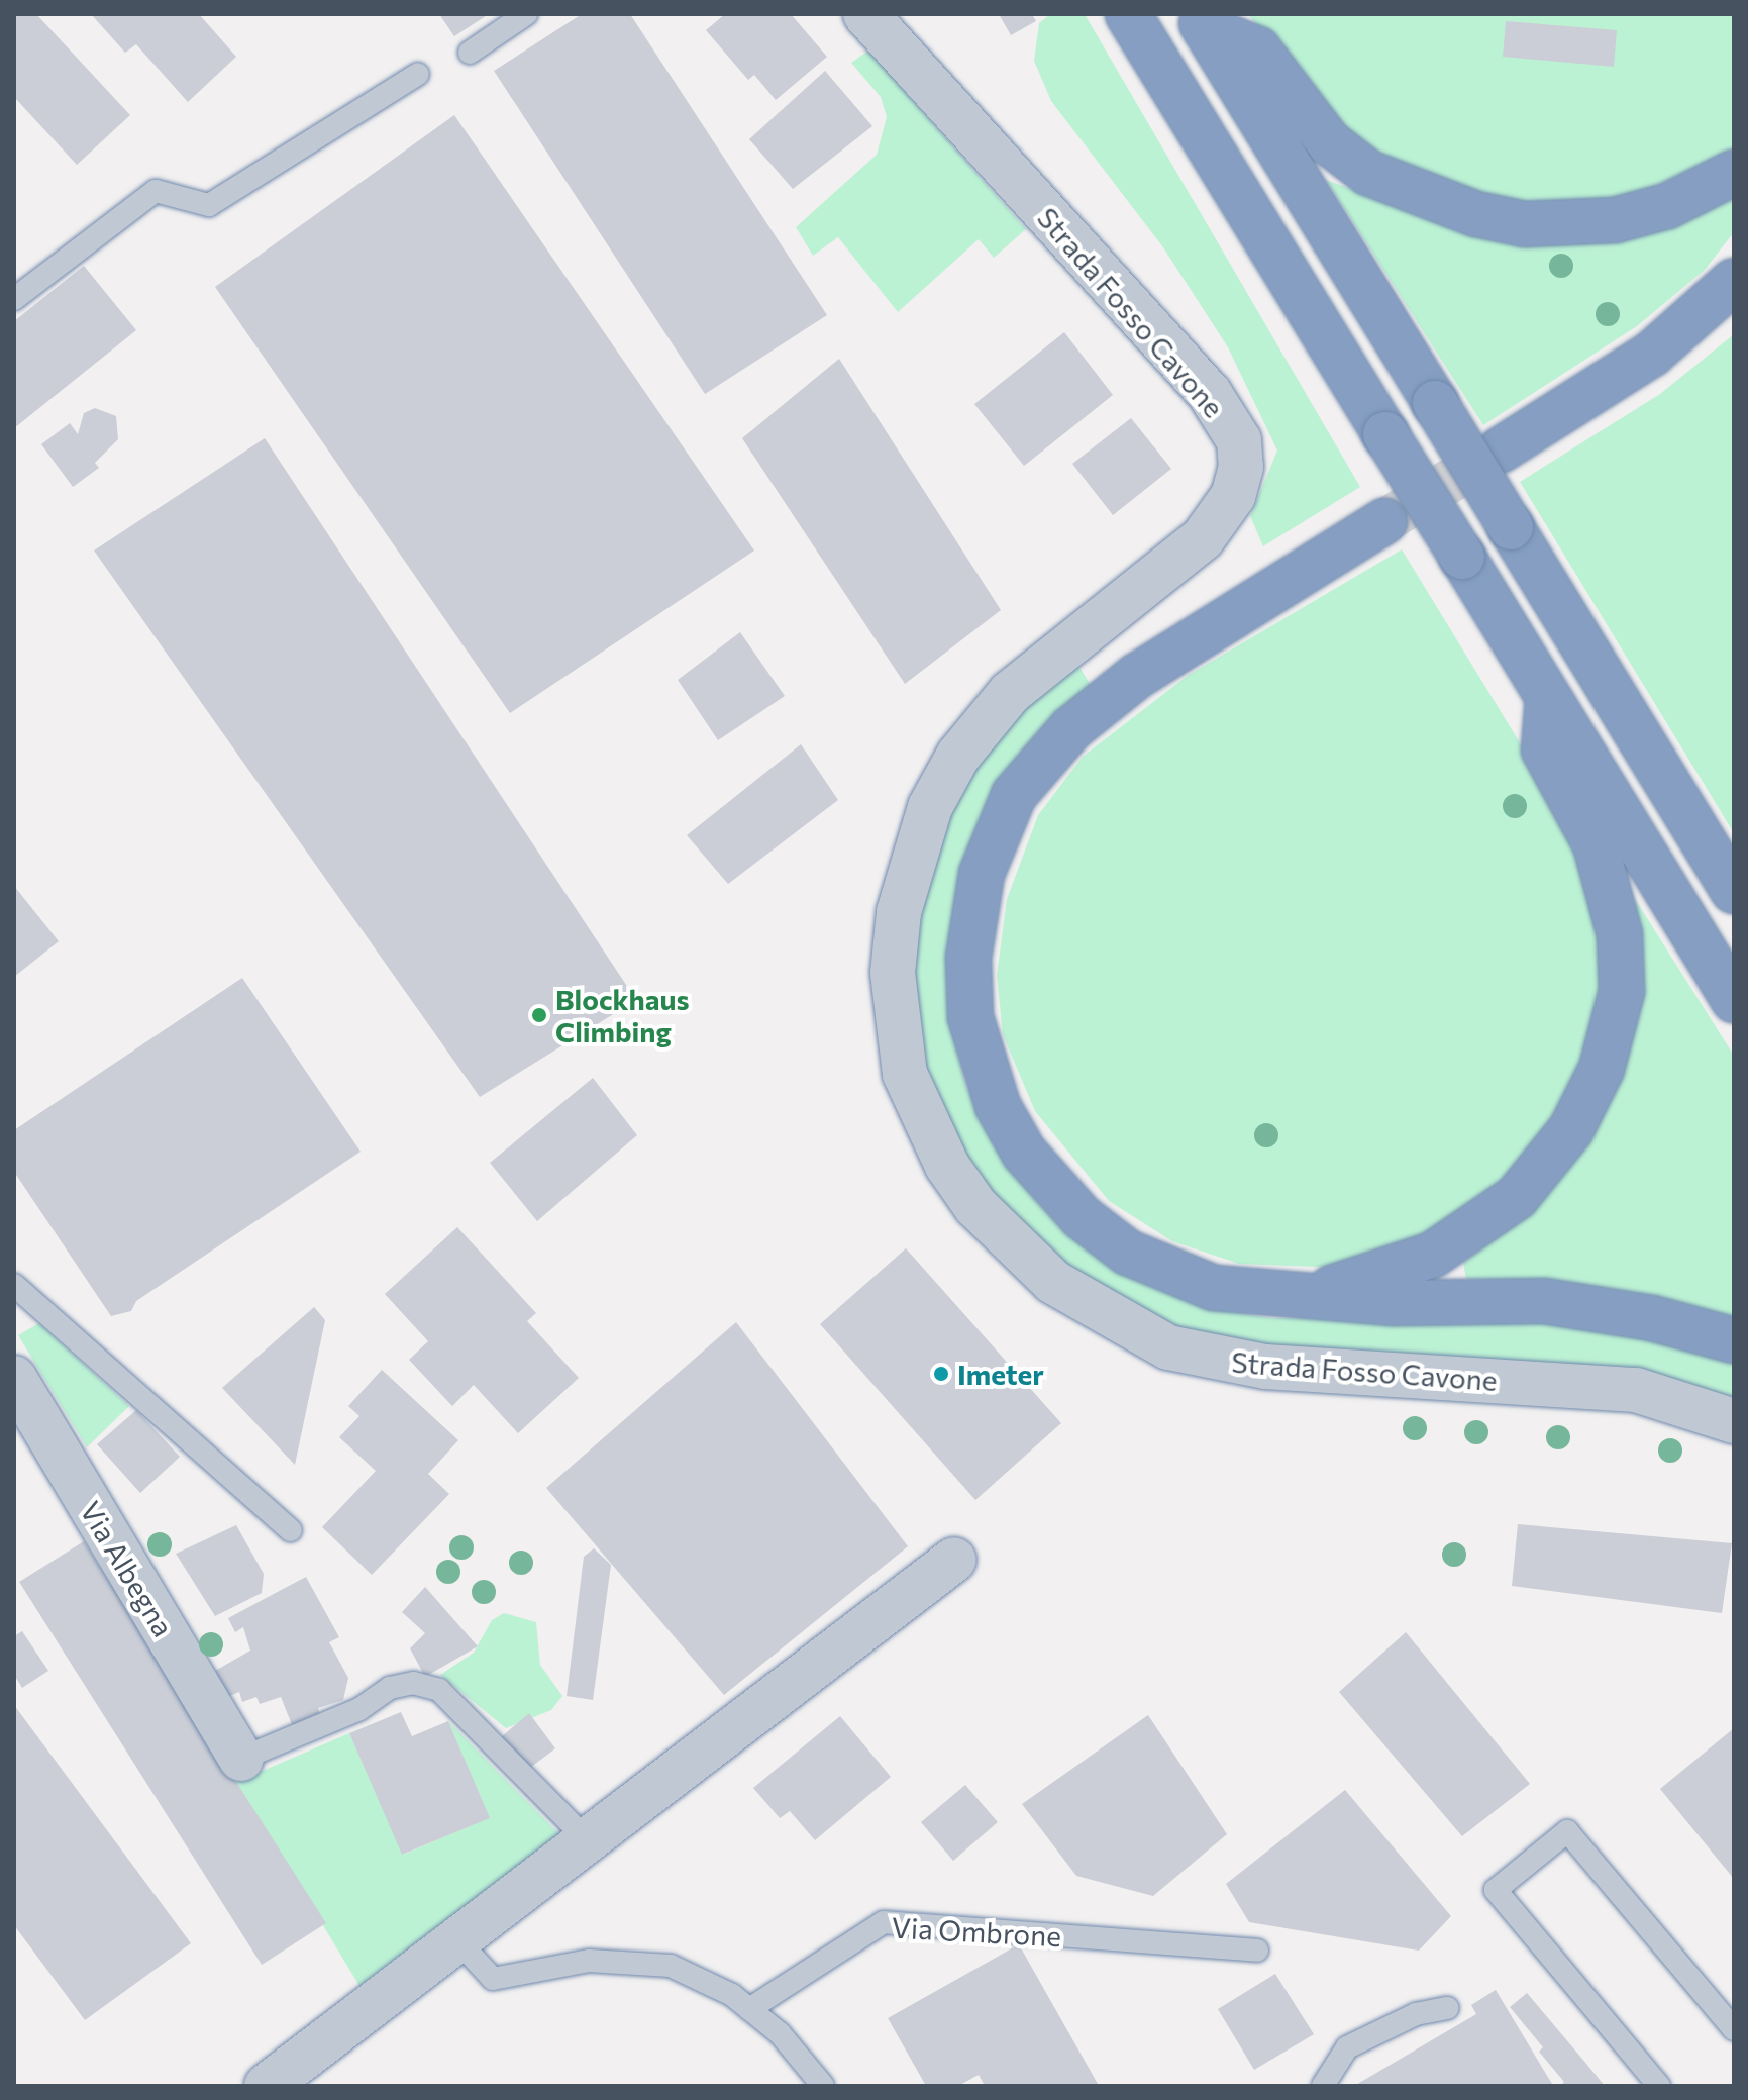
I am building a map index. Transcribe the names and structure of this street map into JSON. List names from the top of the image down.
{
  "streets": {
    "street": ["Strada Fosso Cavone", "Via Albegna"],
    "lane": ["Via Ombrone"]
  },
  "places": ["Blockhaus Climbing", "Imeter"]
}
